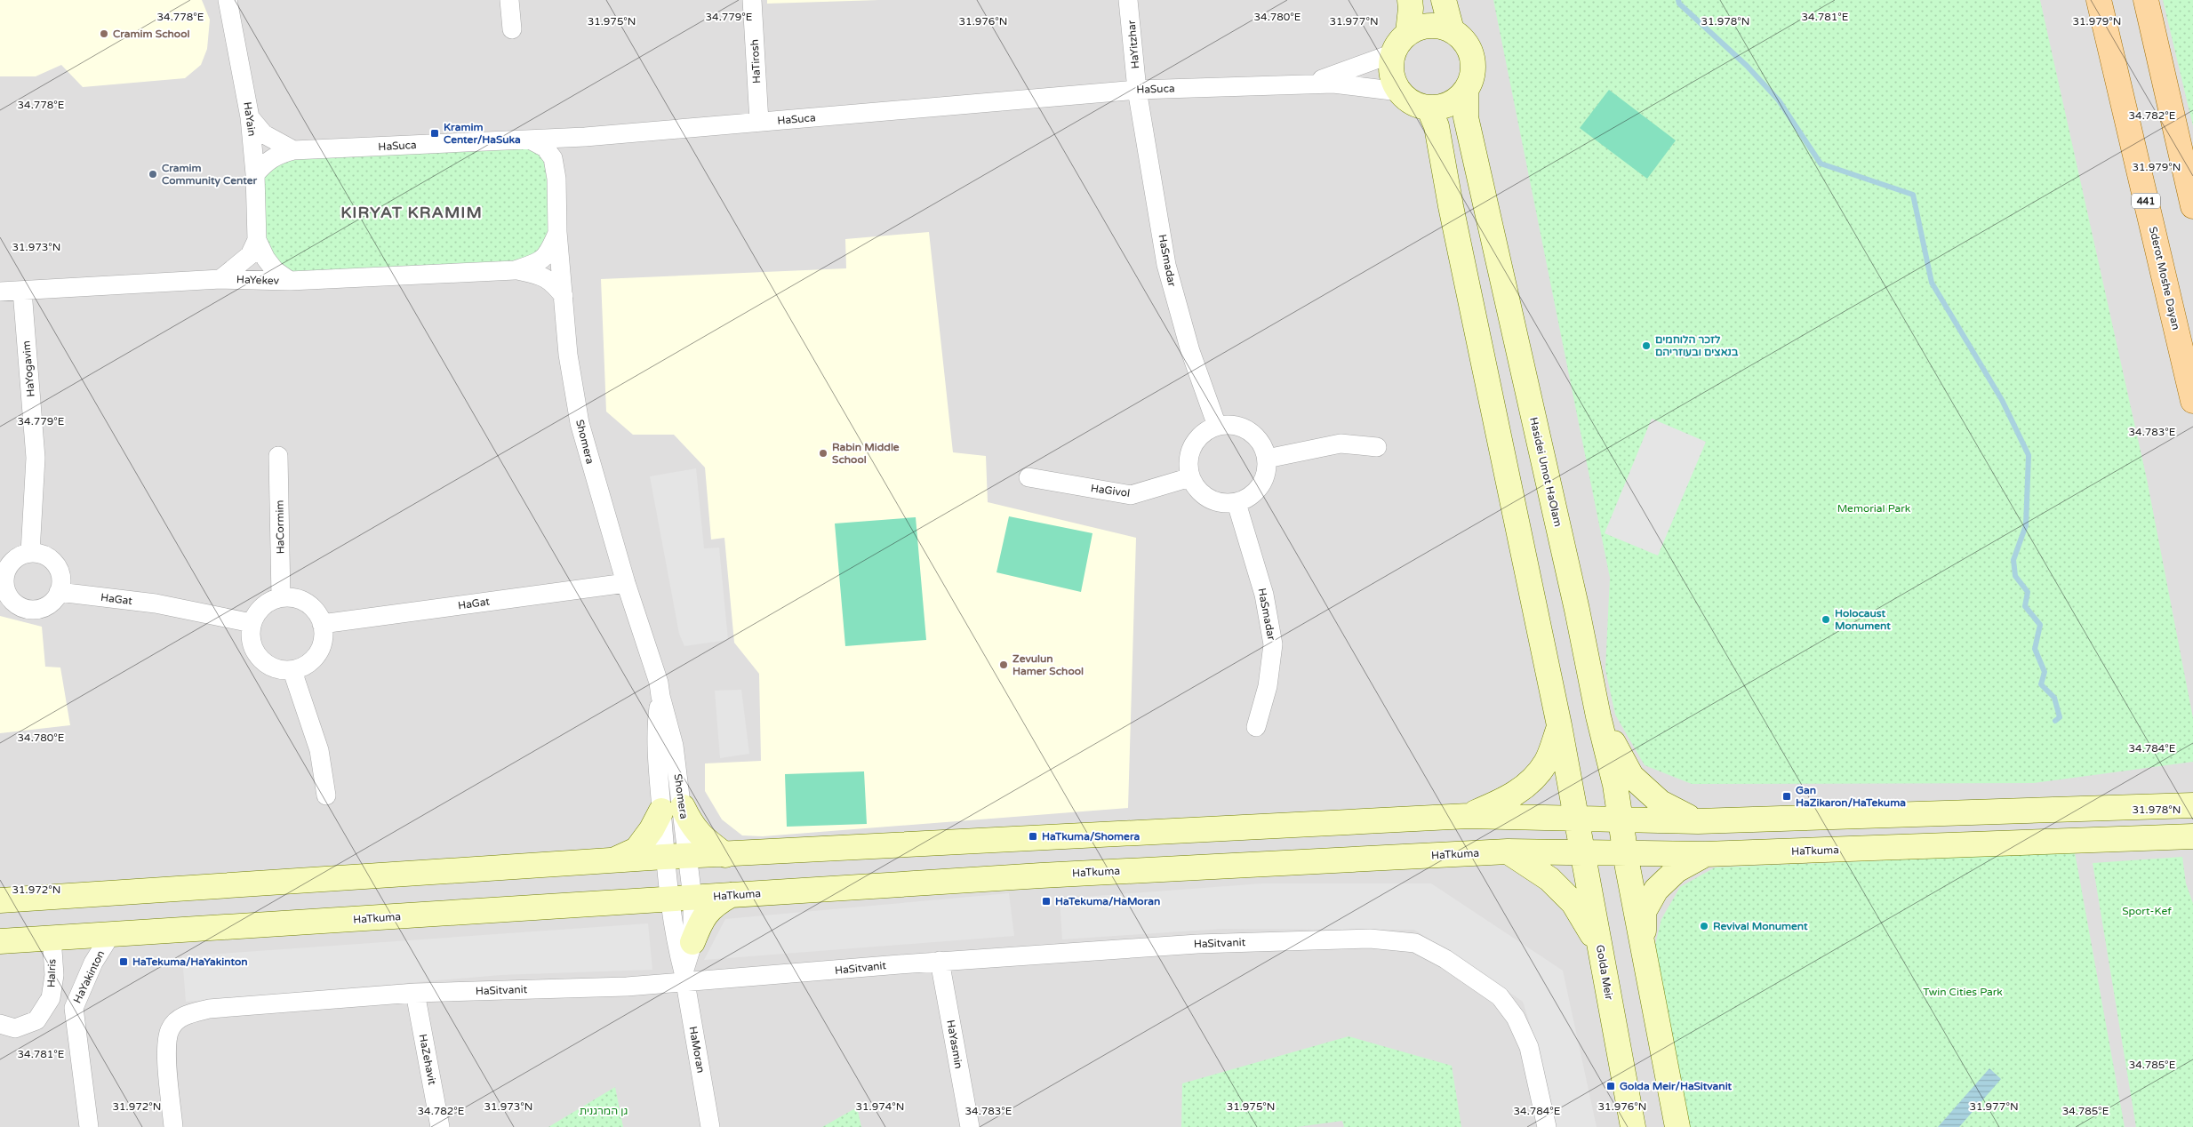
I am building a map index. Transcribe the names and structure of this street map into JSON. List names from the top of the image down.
{
  "streets": {
    "main road": ["441", "Sderot Moshe Dayan"],
    "street": [
      "HaYitzhar",
      "HaTirosh",
      "HaSuca",
      "HaYain",
      "HaSmadar",
      "HaYekev",
      "HaYogavim",
      "Shomera",
      "Hasidei Umot HaOlam",
      "HaGivol",
      "HaCormim",
      "HaGat",
      "HaTkuma",
      "HaSitvanit",
      "Golda Meir",
      "HaIris",
      "HaYakinton",
      "HaYasmin",
      "HaMoran",
      "HaZehavit"
    ]
  },
  "crossings": [
    ["HaYitzhar", "HaSuca"],
    ["HaYitzhar", "HaSmadar"],
    ["HaTirosh", "HaSuca"],
    ["HaSuca", "HaYain"],
    ["HaSuca", "HaSmadar"],
    ["HaSuca", "Shomera"],
    ["HaSuca", "Hasidei Umot HaOlam"],
    ["HaYain", "HaYekev"],
    ["HaSmadar", "HaGivol"],
    ["HaYekev", "HaYogavim"],
    ["HaYekev", "Shomera"],
    ["HaYogavim", "HaGat"],
    ["Shomera", "HaGat"],
    ["Shomera", "HaTkuma"],
    ["Shomera", "HaMoran"],
    ["Hasidei Umot HaOlam", "HaTkuma"],
    ["HaCormim", "HaGat"],
    ["HaTkuma", "Golda Meir"],
    ["HaTkuma", "HaIris"],
    ["HaTkuma", "HaYakinton"],
    ["HaTkuma", "HaMoran"],
    ["HaSitvanit", "HaYasmin"],
    ["HaSitvanit", "HaMoran"],
    ["HaSitvanit", "HaZehavit"]
  ],
  "districts": ["KIRYAT KRAMIM"],
  "parks": [
    "Memorial Park",
    "Sport-Kef",
    "Twin Cities Park",
    "גן המרגנית"
  ],
  "places": {
    "other": [
      "Cramim School",
      "Cramim Community Center",
      "לזכר הלוחמים בנאצים ובעוזריהם",
      "Rabin Middle School",
      "Holocaust Monument",
      "Zevulun Hamer School",
      "Revival Monument"
    ],
    "transit": [
      "Kramim Center/HaSuka",
      "Gan HaZikaron/HaTekuma",
      "HaTkuma/Shomera",
      "HaTekuma/HaMoran",
      "HaTekuma/HaYakinton",
      "Golda Meir/HaSitvanit"
    ]
  },
  "coordinates": [
    "34.778°E",
    "34.779°E",
    "34.780°E",
    "34.781°E",
    "31.975°N",
    "31.976°N",
    "31.977°N",
    "31.978°N",
    "31.979°N",
    "34.782°E",
    "31.973°N",
    "34.783°E",
    "34.784°E",
    "31.972°N",
    "34.785°E",
    "31.974°N"
  ]
}
